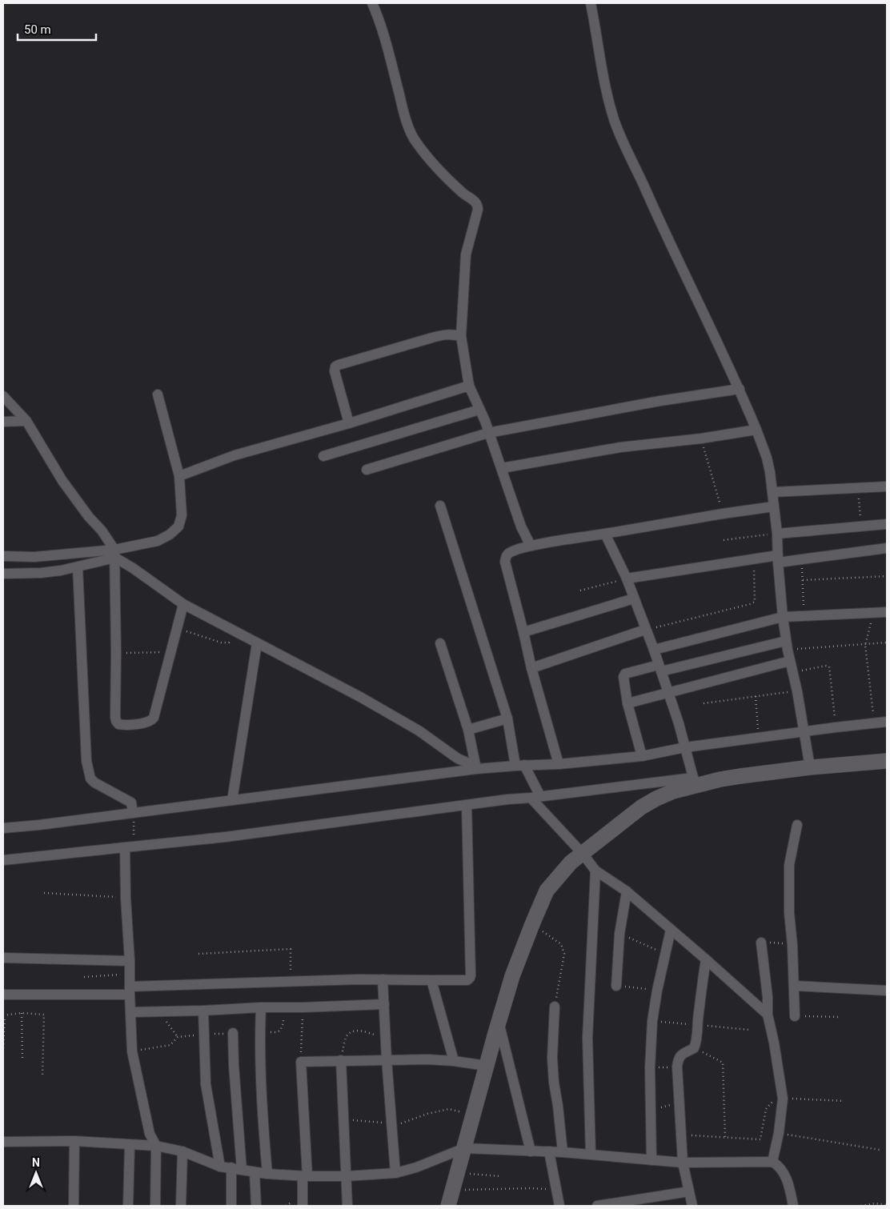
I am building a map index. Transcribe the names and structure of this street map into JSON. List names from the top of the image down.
{
  "scale_bar": "50 m",
  "north": "top"
}
